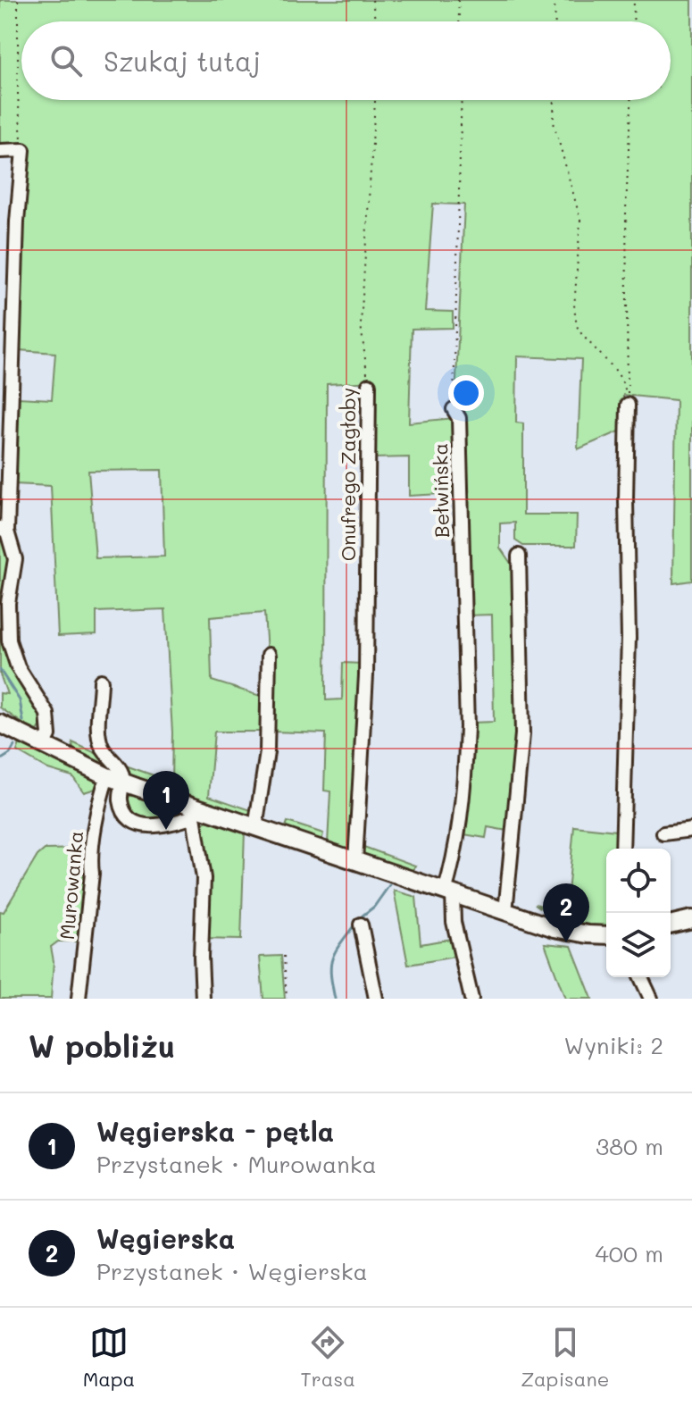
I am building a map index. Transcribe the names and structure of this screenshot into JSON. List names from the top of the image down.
{
  "streets": {
    "street": ["Onufrego Zagłoby", "Bełwińska", "Murowanka"]
  },
  "page": {
    "search": "Szukaj tutaj",
    "pins": ["1", "2"],
    "heading": ["W pobliżu", "Wyniki: 2"],
    "list": [
      {
        "mark": "1",
        "name": "Węgierska - pętla",
        "note": "Przystanek · Murowanka",
        "value": "380 m"
      },
      {
        "mark": "2",
        "name": "Węgierska",
        "note": "Przystanek · Węgierska",
        "value": "400 m"
      }
    ],
    "nav": ["Mapa", "Trasa", "Zapisane"]
  }
}
